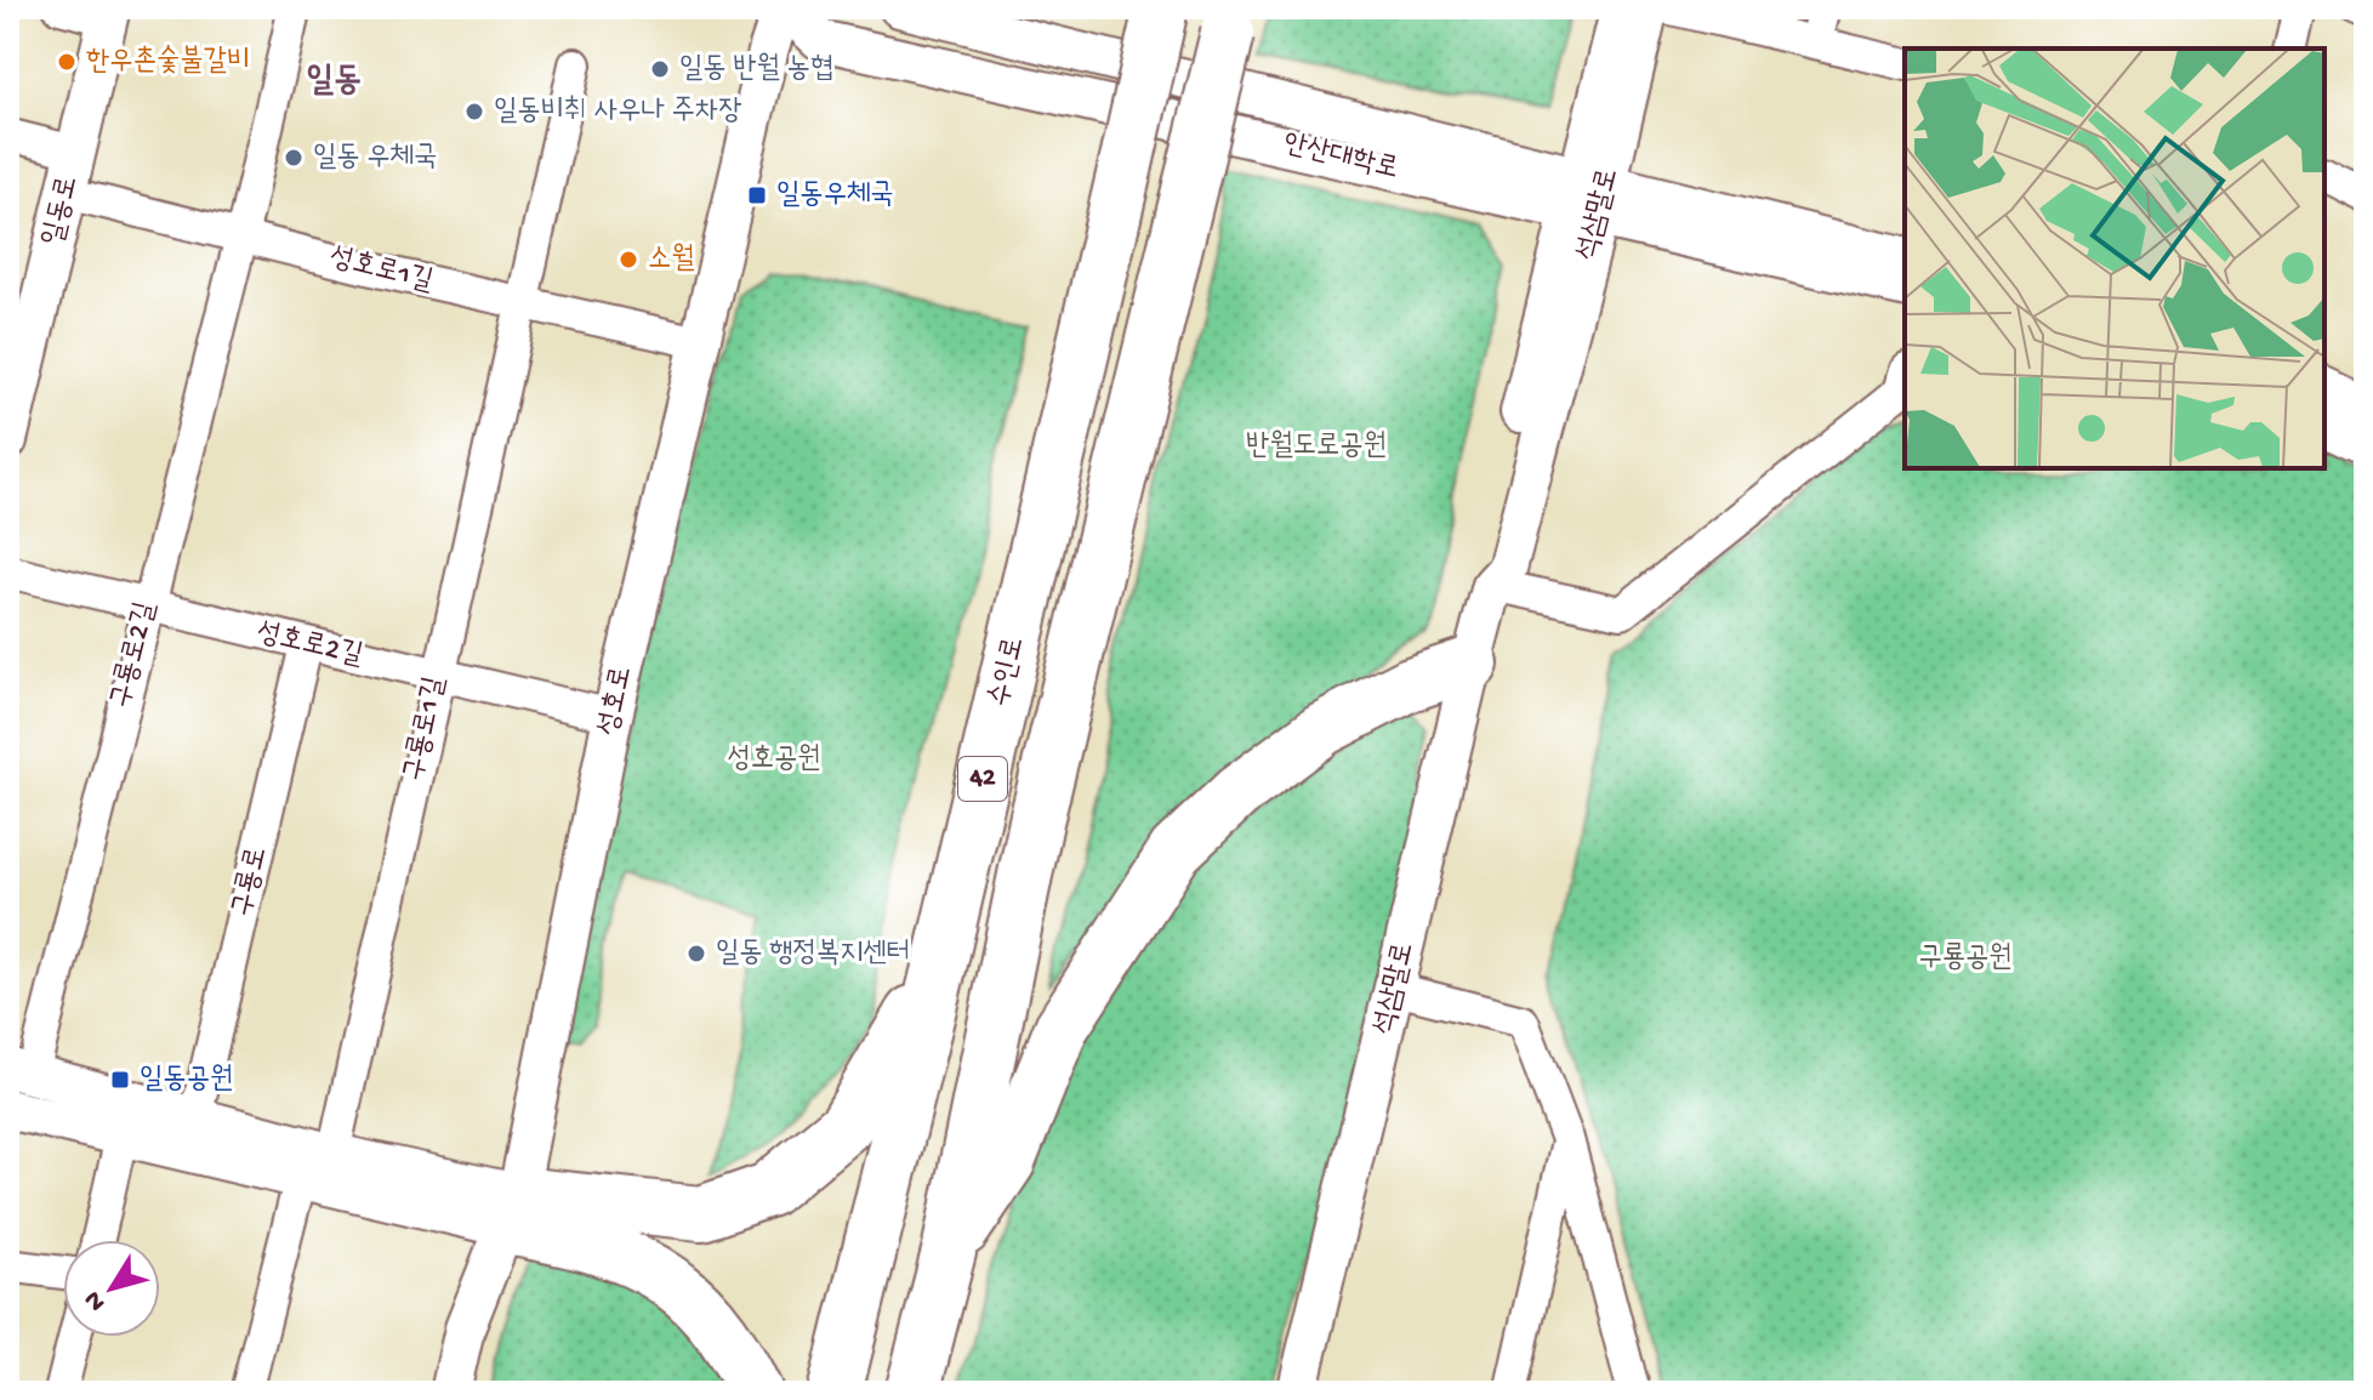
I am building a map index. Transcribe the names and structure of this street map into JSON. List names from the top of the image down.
{
  "streets": {
    "highway": ["수인로", "42"],
    "street": [
      "안산대학로",
      "일동로",
      "석삼말로",
      "성호로1길",
      "성호로2길",
      "구룡로2길",
      "성호로",
      "구룡로1길",
      "구룡로"
    ]
  },
  "crossings": [
    ["안산대학로", "석삼말로"],
    ["안산대학로", "성호로"],
    ["일동로", "성호로1길"],
    ["성호로1길", "구룡로2길"],
    ["성호로1길", "성호로"],
    ["성호로1길", "구룡로1길"],
    ["성호로2길", "구룡로2길"],
    ["성호로2길", "성호로"],
    ["성호로2길", "구룡로1길"],
    ["성호로2길", "구룡로"]
  ],
  "districts": ["일동"],
  "parks": ["반월도로공원", "성호공원", "구룡공원"],
  "places": {
    "other": [
      "한우촌숯불갈비",
      "일동 반월 농협",
      "일동비취 사우나 주차장",
      "일동 우체국",
      "소월",
      "일동 행정복지센터"
    ],
    "transit": ["일동우체국", "일동공원"]
  },
  "north": "bottom left"
}
